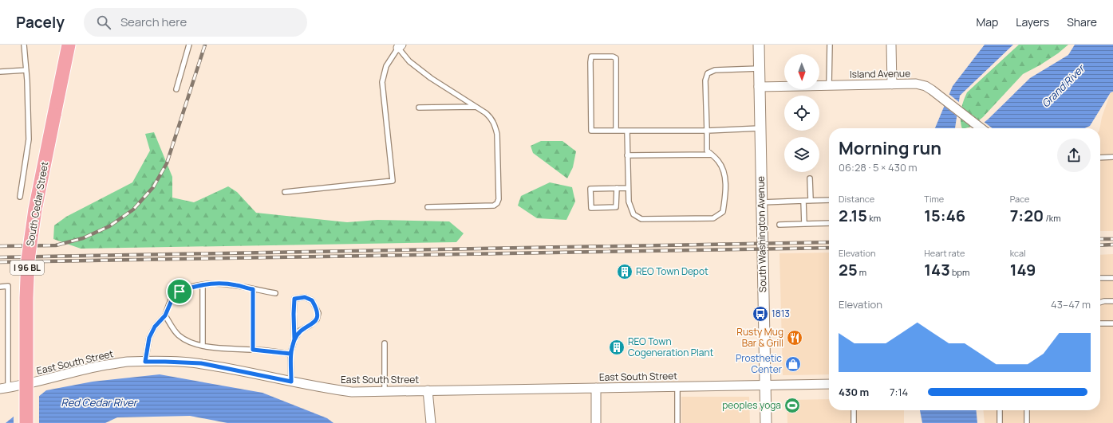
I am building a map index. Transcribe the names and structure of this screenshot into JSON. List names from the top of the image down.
{
  "streets": {
    "main road": ["South Cedar Street", "I 96 BL"],
    "street": ["Island Avenue", "South Washington Avenue", "East South Street"]
  },
  "crossings": [
    ["Island Avenue", "South Washington Avenue"],
    ["South Washington Avenue", "East South Street"]
  ],
  "water": ["Grand River", "Red Cedar River"],
  "places": {
    "building": ["REO Town Depot", "REO Town Cogeneration Plant"],
    "bus stop": ["1813"],
    "restaurant": ["Rusty Mug Bar & Grill"],
    "shop": ["Prosthetic Center"],
    "sports": ["peoples yoga"]
  },
  "north": "bottom",
  "page": {
    "header": "Pacely",
    "search": "Search here",
    "nav": ["Map", "Layers", "Share"],
    "heading": ["Morning run", "06:28 · 5 × 430 m"],
    "stats": [
      ["Distance", "2.15 km"],
      ["Time", "15:46"],
      ["Pace", "7:20 /km"],
      ["Elevation", "25 m"],
      ["Heart rate", "143 bpm"],
      ["kcal", "149"]
    ],
    "chart": ["Elevation", "43–47 m"],
    "list": [
      {
        "name": "430 m",
        "note": "7:14"
      }
    ]
  }
}
